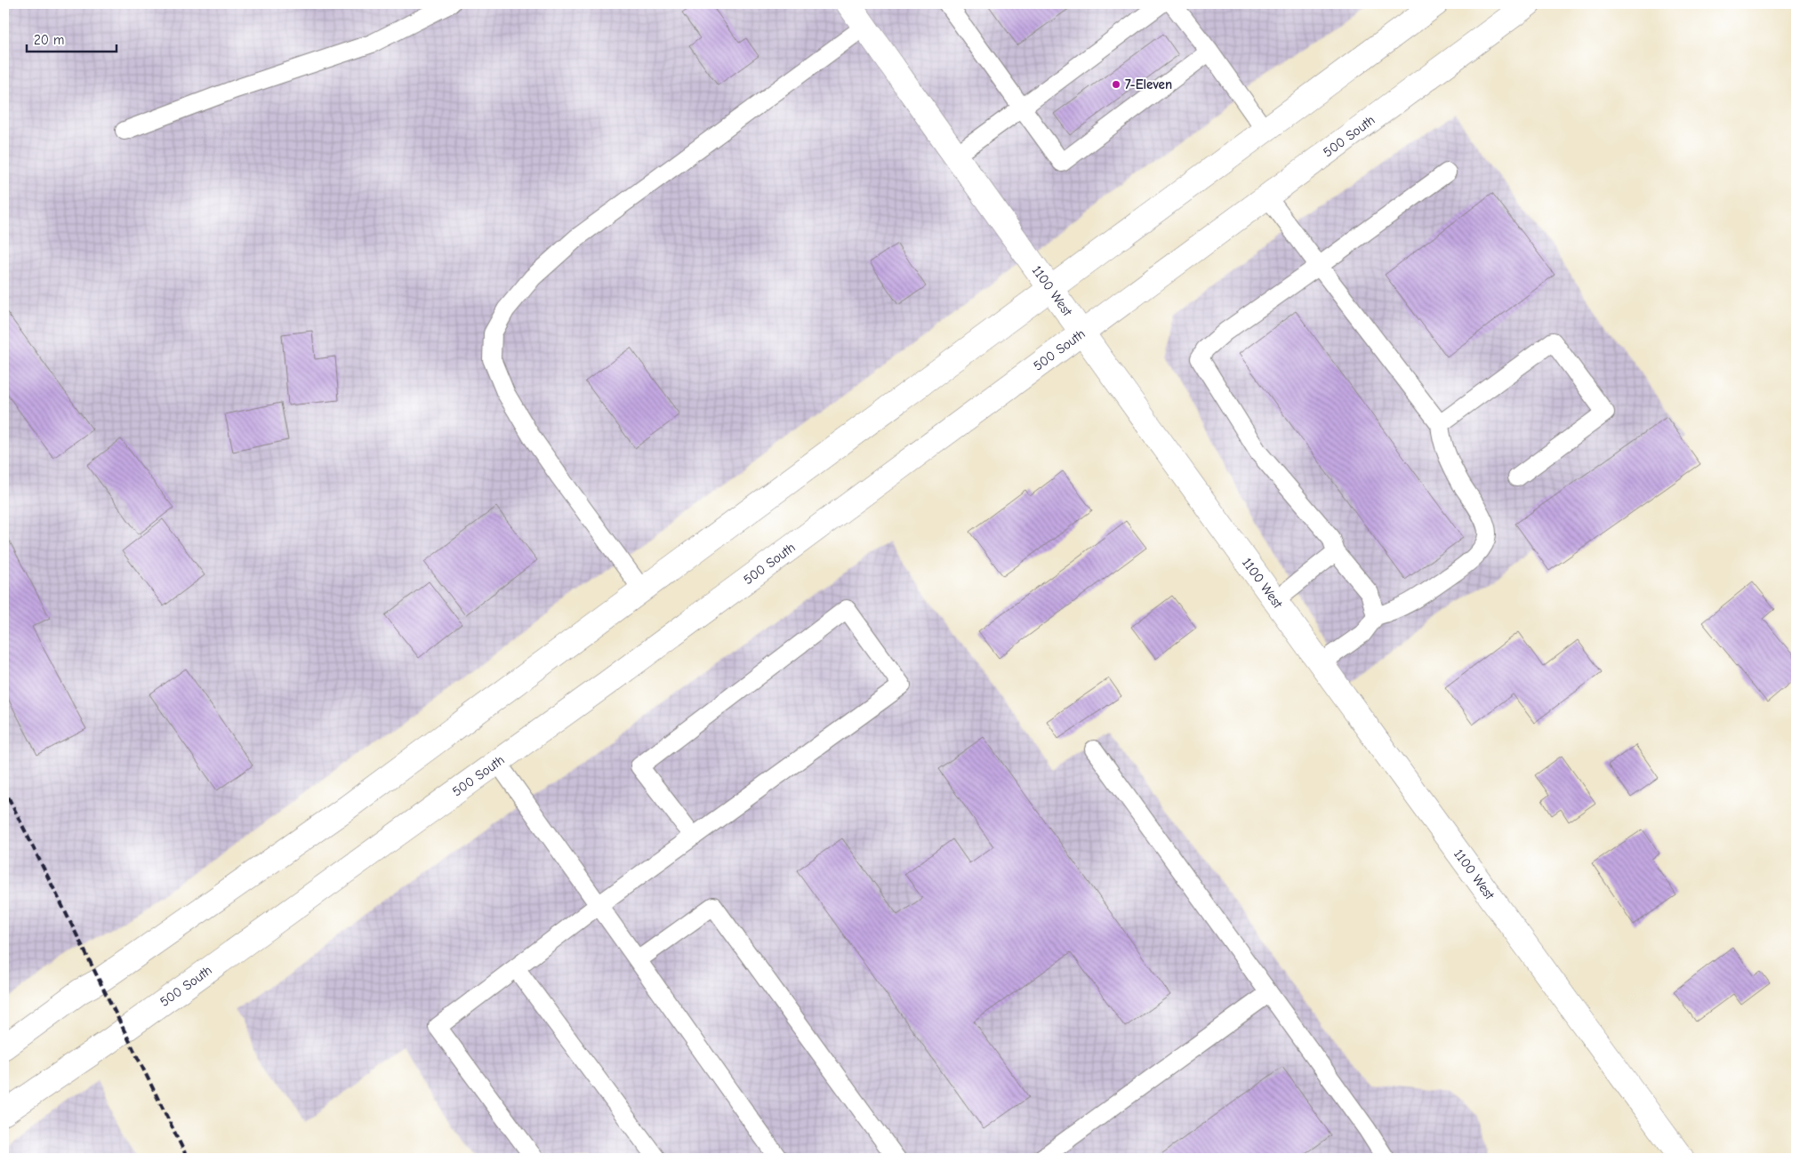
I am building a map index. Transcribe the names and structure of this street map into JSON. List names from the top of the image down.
{
  "streets": {
    "main road": ["500 South", "1100 West"]
  },
  "crossings": [
    ["500 South", "1100 West"]
  ],
  "places": ["7-Eleven"],
  "scale_bar": "20 m"
}
